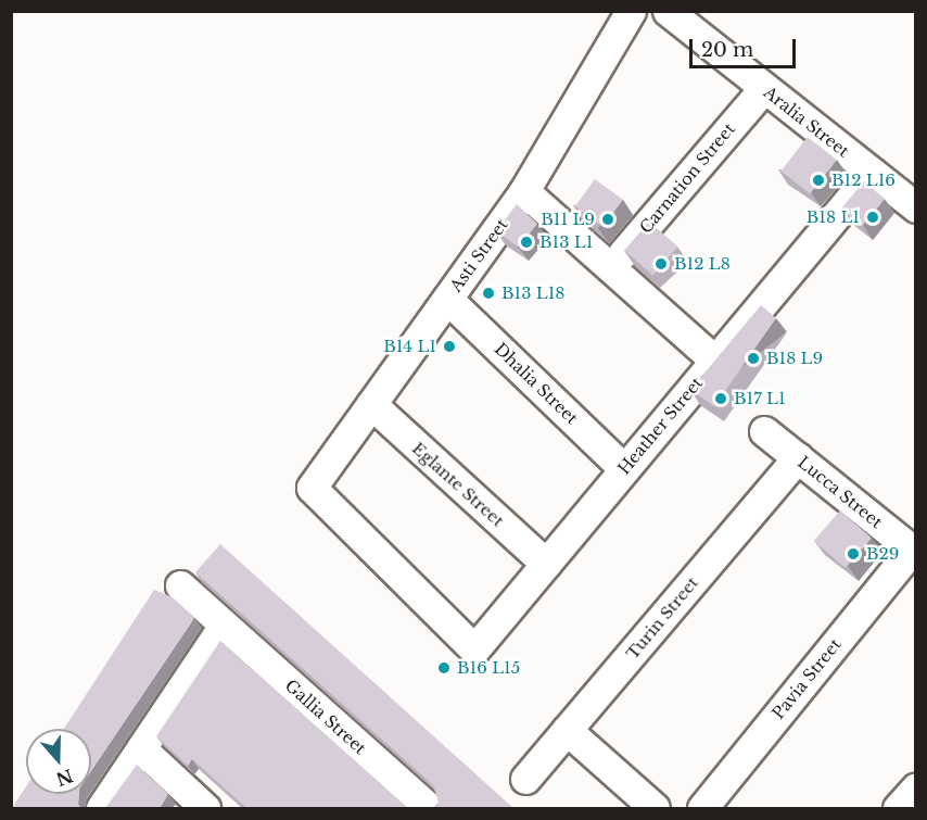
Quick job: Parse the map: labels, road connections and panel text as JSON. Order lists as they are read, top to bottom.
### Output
{
  "streets": {
    "street": [
      "Aralia Street",
      "Carnation Street",
      "Asti Street",
      "Dhalia Street",
      "Heather Street",
      "Eglante Street",
      "Lucca Street",
      "Turin Street",
      "Pavia Street",
      "Gallia Street"
    ]
  },
  "crossings": [
    ["Aralia Street", "Carnation Street"],
    ["Aralia Street", "Heather Street"],
    ["Asti Street", "Dhalia Street"],
    ["Asti Street", "Heather Street"],
    ["Asti Street", "Eglante Street"],
    ["Dhalia Street", "Heather Street"],
    ["Heather Street", "Eglante Street"],
    ["Lucca Street", "Turin Street"],
    ["Lucca Street", "Pavia Street"]
  ],
  "places": [
    "B12 L16",
    "B18 L1",
    "B11 L9",
    "B13 L1",
    "B12 L8",
    "B13 L18",
    "B14 L1",
    "B18 L9",
    "B17 L1",
    "B29",
    "B16 L15"
  ],
  "scale_bar": "20 m",
  "north": "bottom"
}
